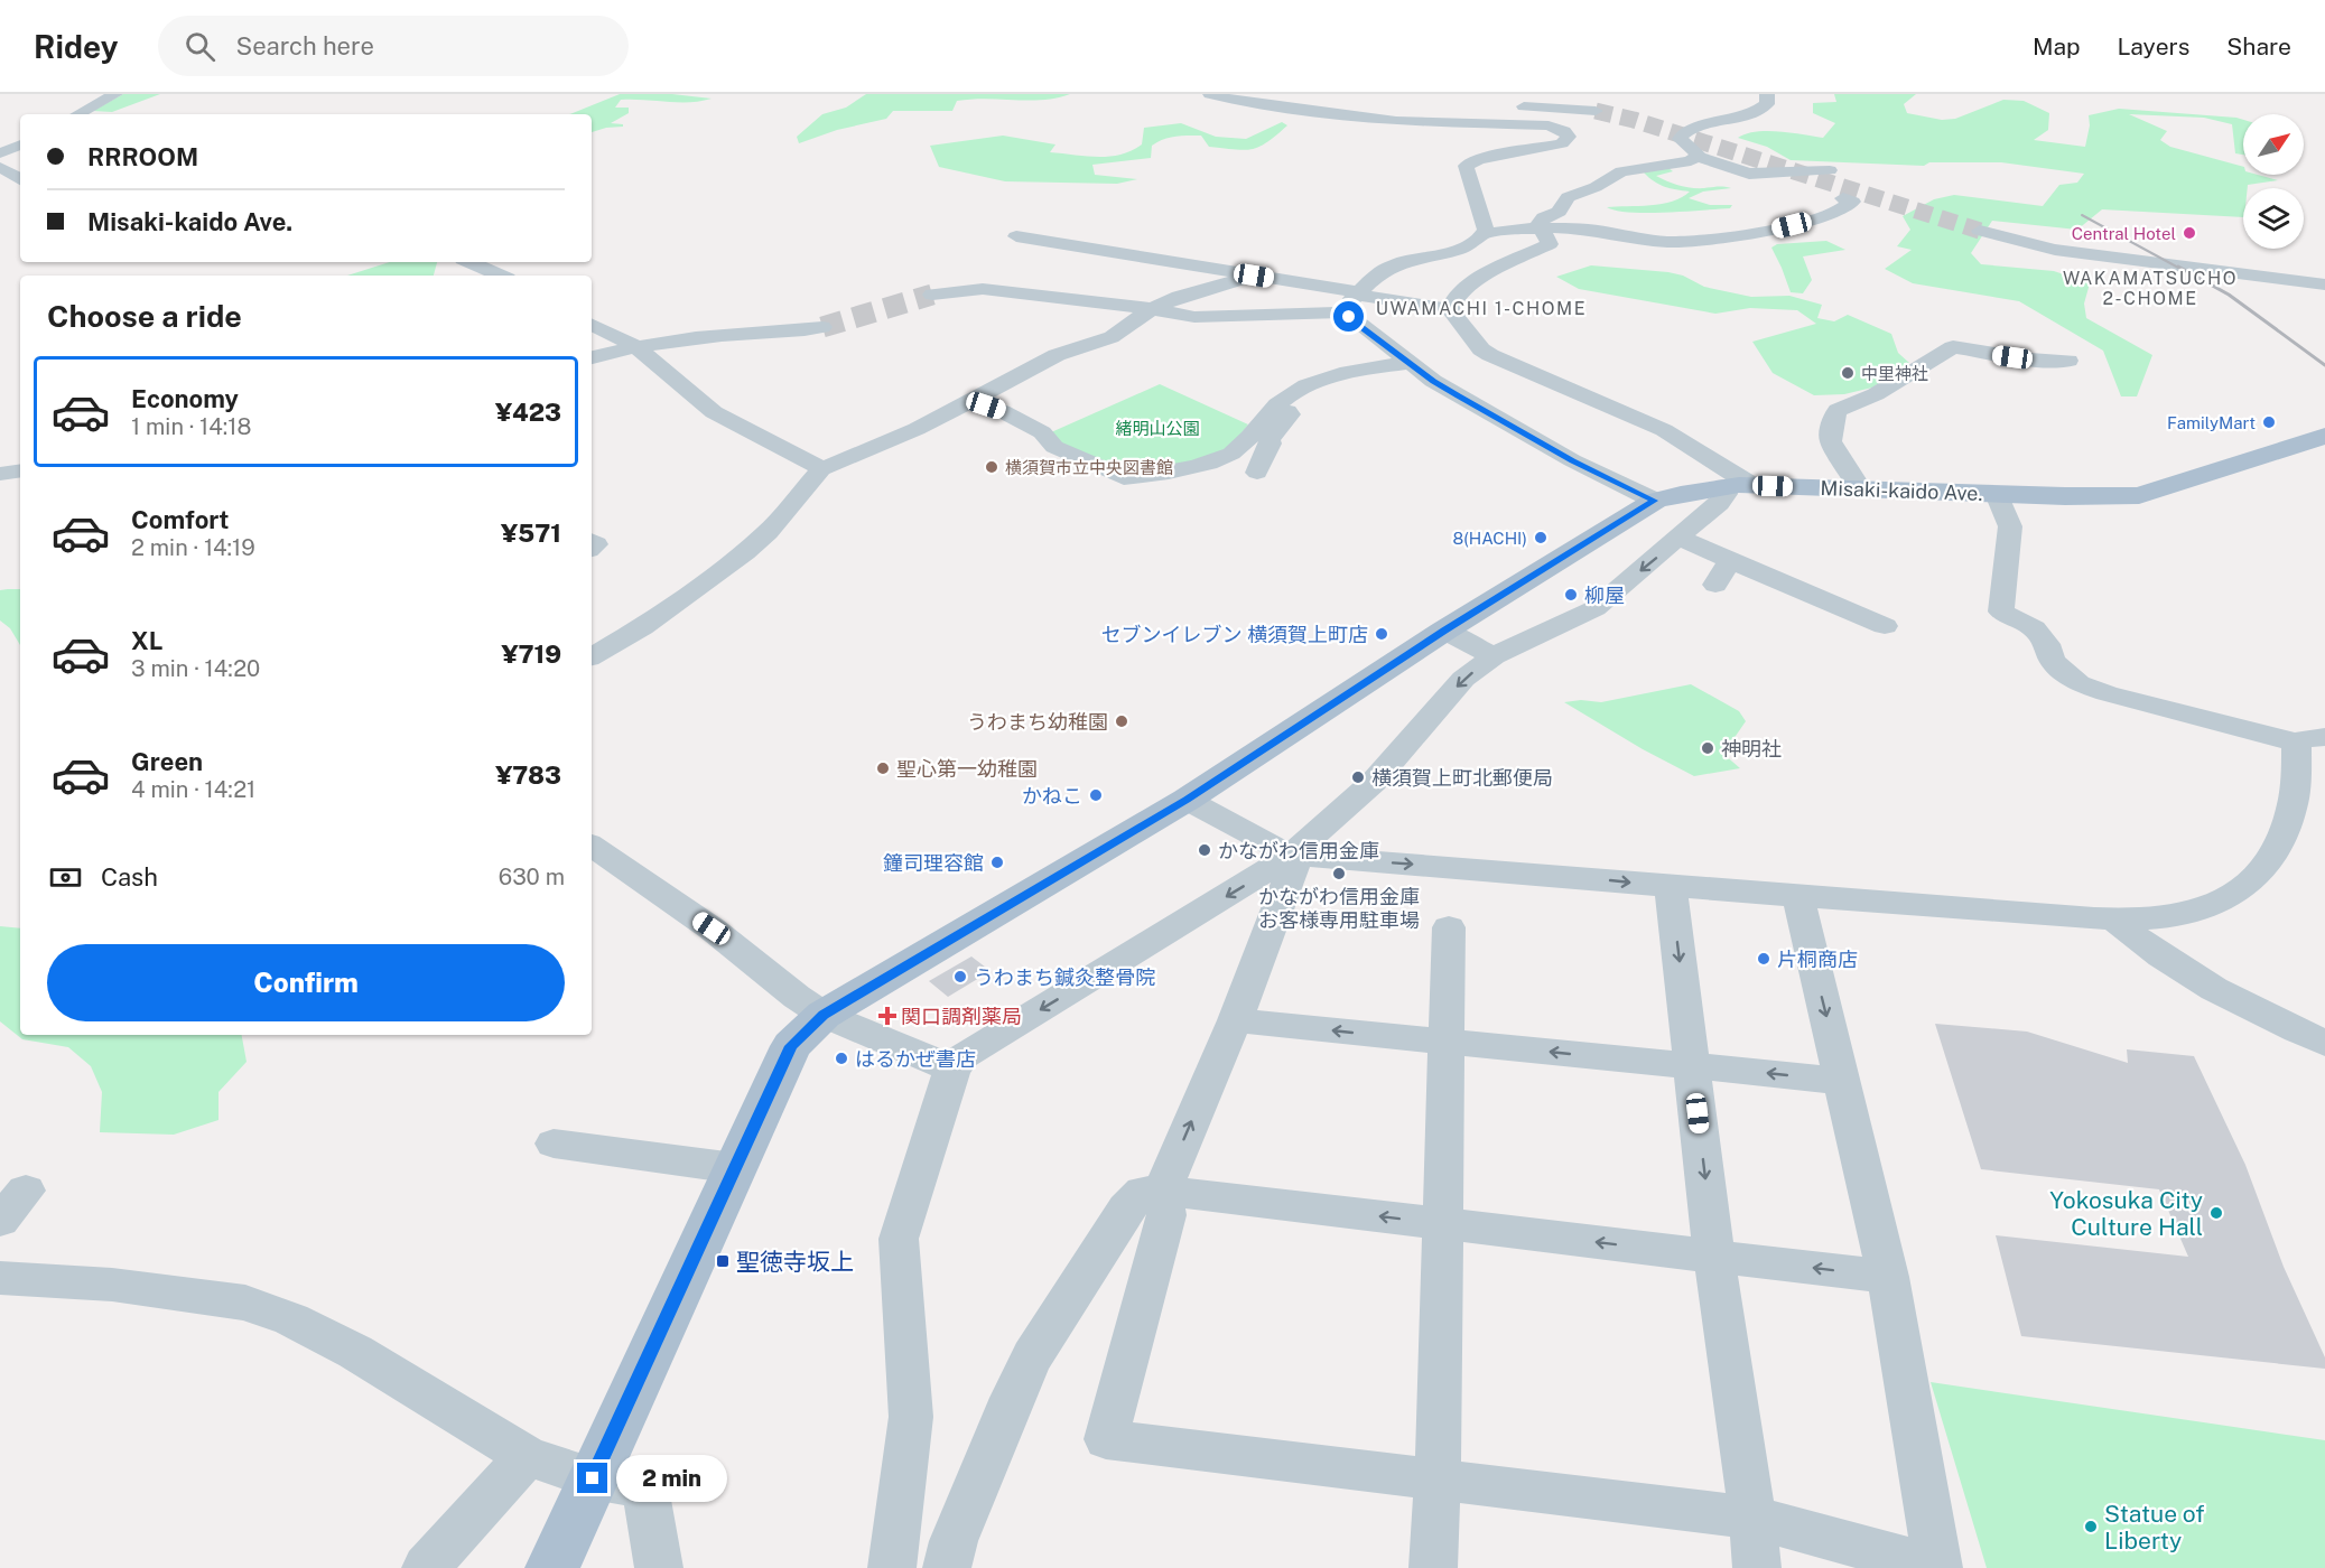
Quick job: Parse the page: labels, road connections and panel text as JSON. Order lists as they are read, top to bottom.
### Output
{
  "streets": {
    "main road": ["Misaki-kaido Ave."]
  },
  "districts": ["WAKAMATSUCHO 2-CHOME", "UWAMACHI 1-CHOME"],
  "parks": ["緒明山公園"],
  "places": {
    "other": [
      "Central Hotel",
      "中里神社",
      "FamilyMart",
      "横須賀市立中央図書館",
      "8(HACHI)",
      "柳屋",
      "セブンイレブン 横須賀上町店",
      "うわまち幼稚園",
      "神明社",
      "聖心第一幼稚園",
      "横須賀上町北郵便局",
      "かねこ",
      "かながわ信用金庫",
      "鐘司理容館",
      "かながわ信用金庫 お客様専用駐車場",
      "片桐商店",
      "うわまち鍼灸整骨院",
      "はるかぜ書店",
      "Yokosuka City Culture Hall",
      "Statue of Liberty"
    ],
    "health": ["関口調剤薬局"],
    "transit": ["聖徳寺坂上"]
  },
  "north": "top right",
  "page": {
    "header": "Ridey",
    "search": "Search here",
    "nav": ["Map", "Layers", "Share"],
    "banner": ["RRROOM", "Misaki-kaido Ave."],
    "heading": "Choose a ride",
    "list": [
      {
        "name": "Economy",
        "note": "1 min · 14:18",
        "value": "¥423"
      },
      {
        "name": "Comfort",
        "note": "2 min · 14:19",
        "value": "¥571"
      },
      {
        "name": "XL",
        "note": "3 min · 14:20",
        "value": "¥719"
      },
      {
        "name": "Green",
        "note": "4 min · 14:21",
        "value": "¥783"
      }
    ],
    "pay": ["Cash", "630 m"],
    "buttons": "Confirm",
    "bubble": "2 min"
  }
}
